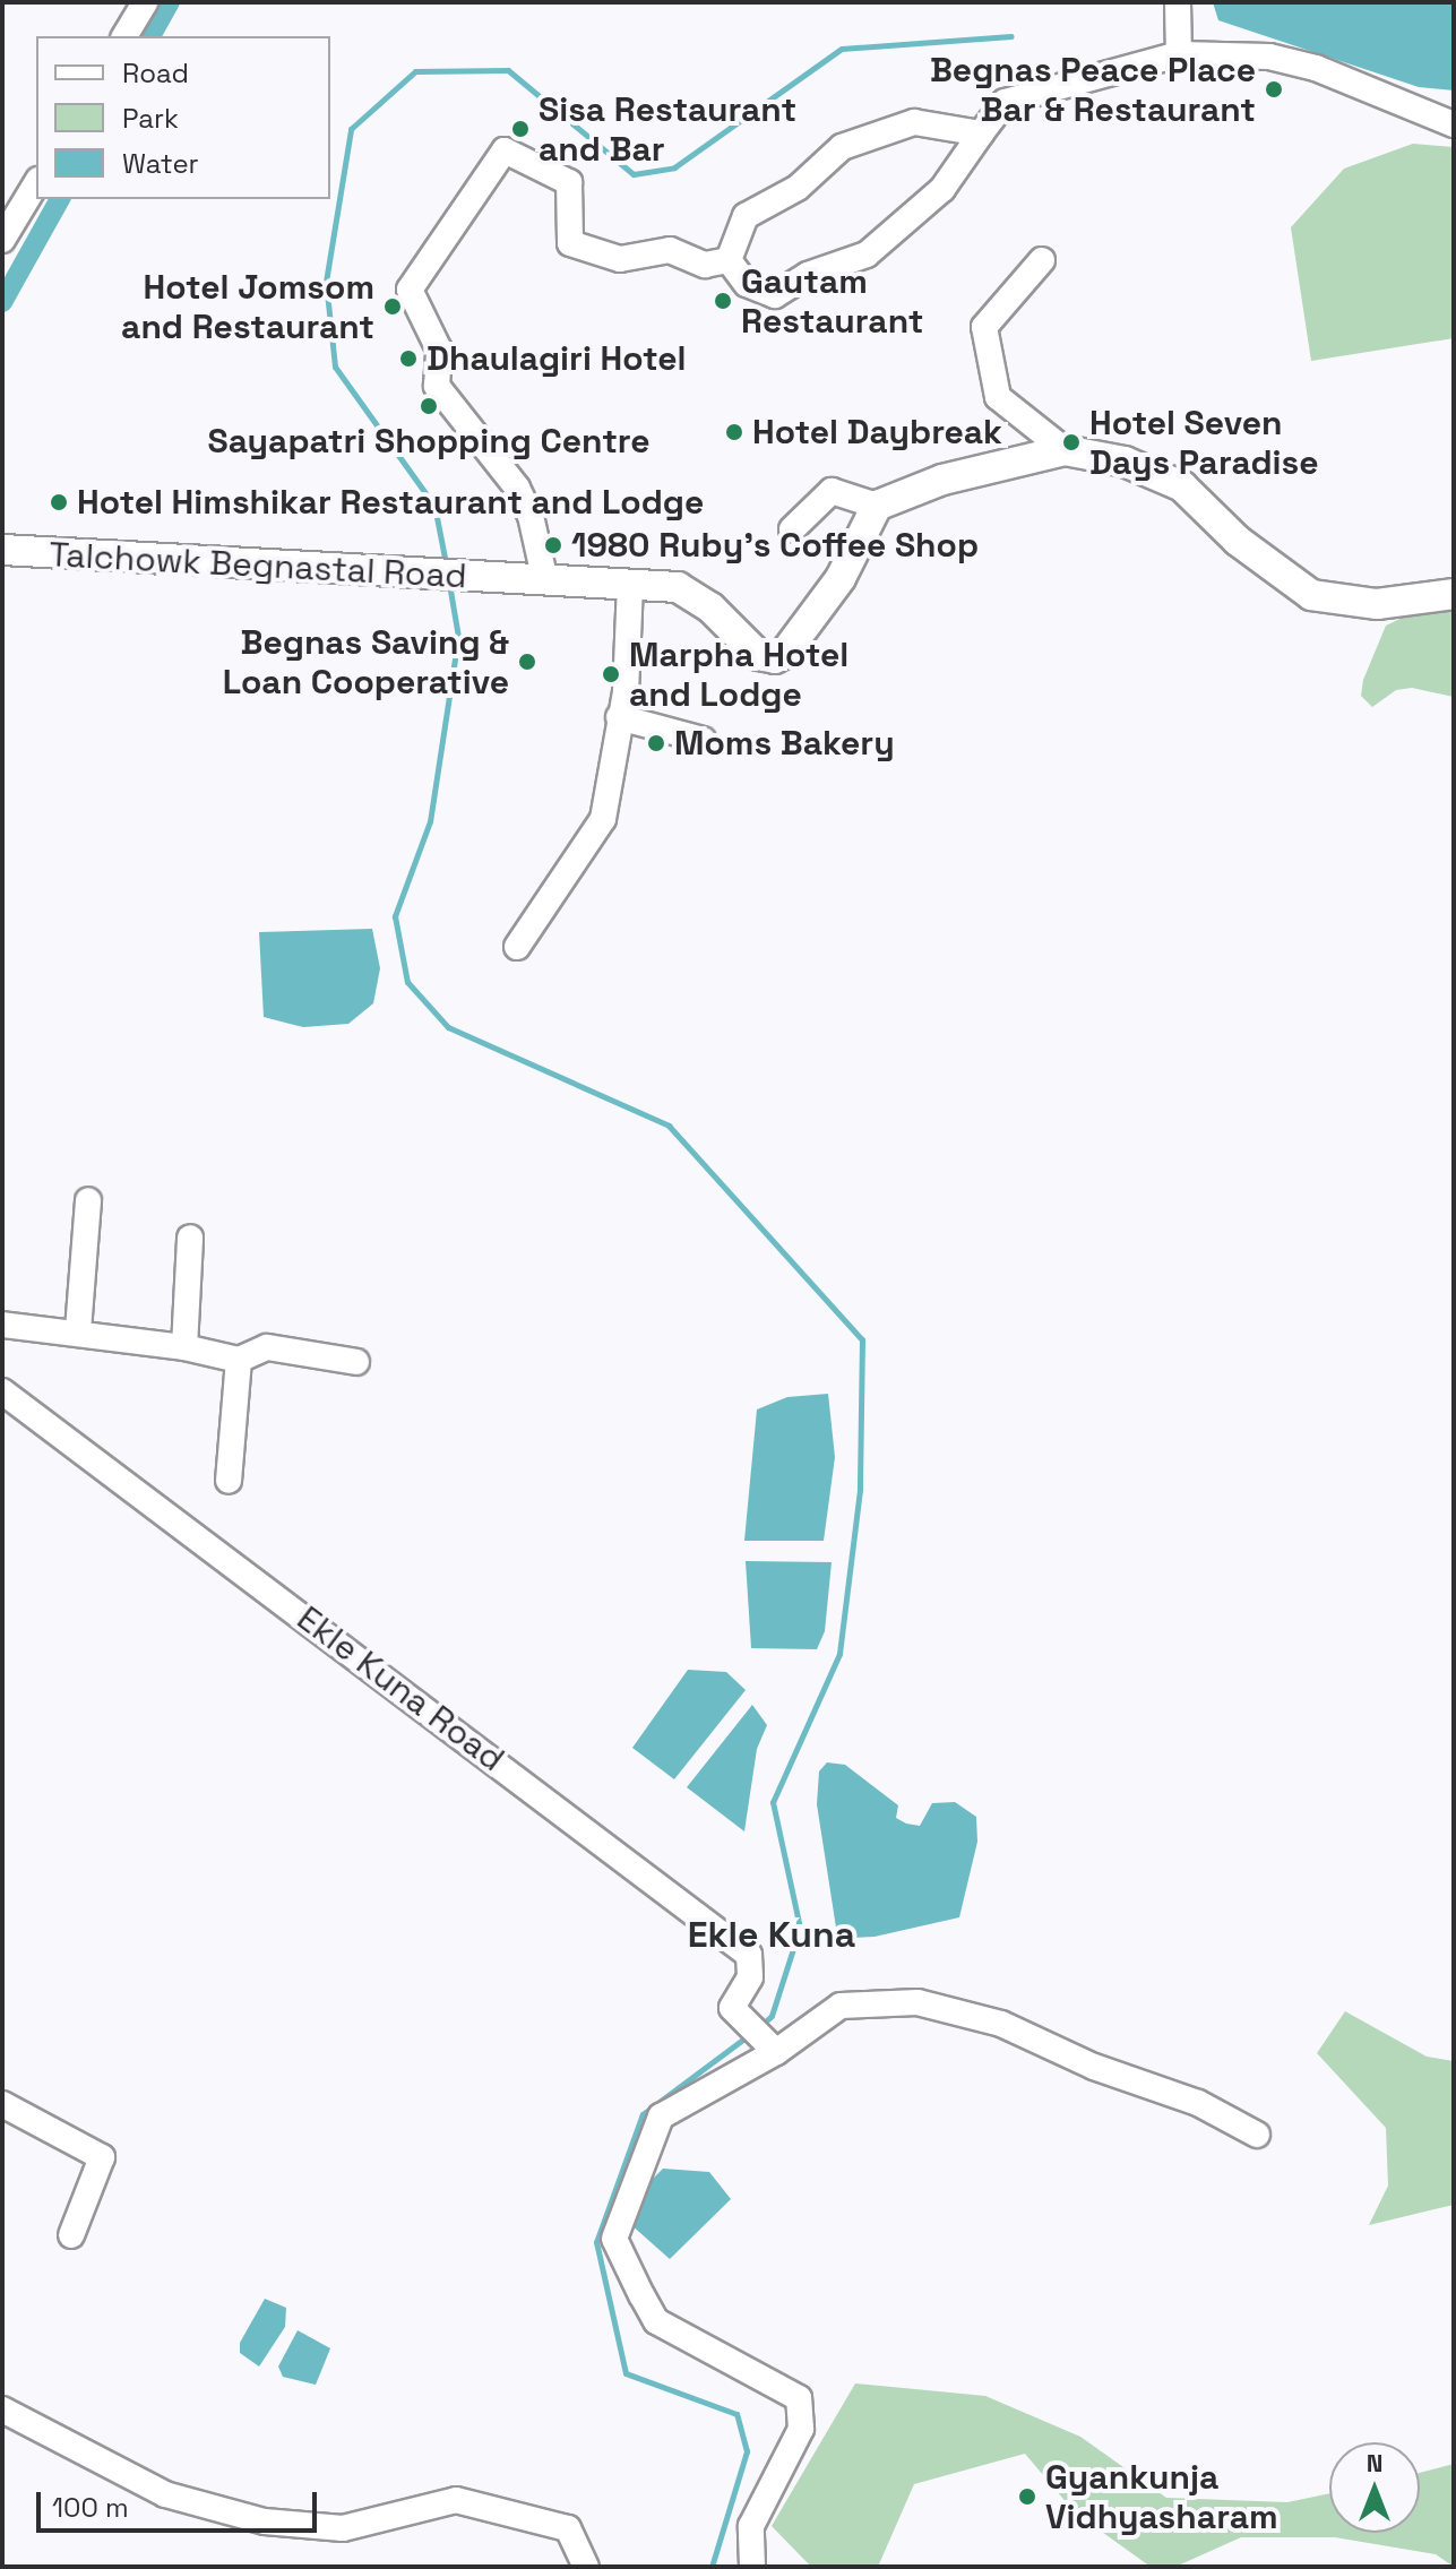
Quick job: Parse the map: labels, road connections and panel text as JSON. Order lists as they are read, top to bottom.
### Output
{
  "streets": {
    "main road": ["Talchowk Begnastal Road"],
    "street": ["Ekle Kuna Road"]
  },
  "districts": ["Ekle Kuna"],
  "places": [
    "Begnas Peace Place Bar & Restaurant",
    "Sisa Restaurant and Bar",
    "Gautam Restaurant",
    "Hotel Jomsom and Restaurant",
    "Dhaulagiri Hotel",
    "Sayapatri Shopping Centre",
    "Hotel Daybreak",
    "Hotel Seven Days Paradise",
    "Hotel Himshikar Restaurant and Lodge",
    "1980 Ruby's Coffee Shop",
    "Begnas Saving & Loan Cooperative",
    "Marpha Hotel and Lodge",
    "Moms Bakery",
    "Gyankunja Vidhyasharam"
  ],
  "legend": ["Road", "Park", "Water"],
  "scale_bar": "100 m",
  "north": "top"
}
